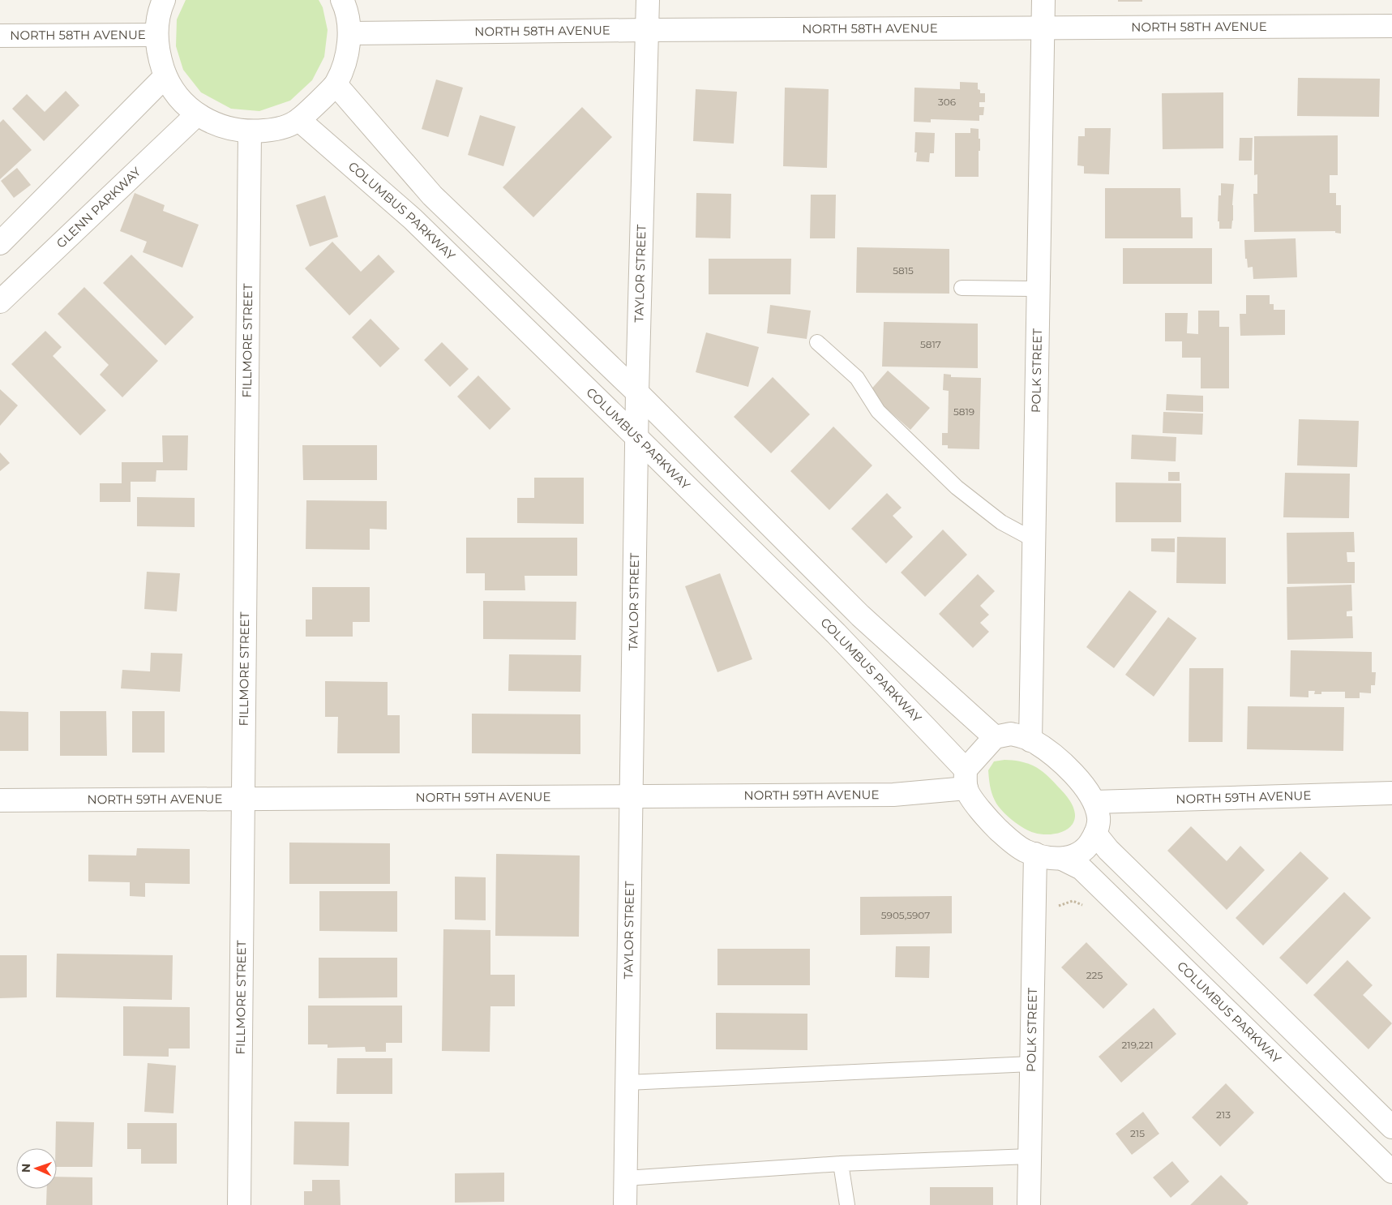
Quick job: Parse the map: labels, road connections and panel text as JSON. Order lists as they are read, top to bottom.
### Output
{
  "streets": {
    "street": [
      "NORTH 58TH AVENUE",
      "GLENN PARKWAY",
      "COLUMBUS PARKWAY",
      "TAYLOR STREET",
      "FILLMORE STREET",
      "POLK STREET",
      "NORTH 59TH AVENUE"
    ]
  },
  "crossings": [
    ["NORTH 58TH AVENUE", "TAYLOR STREET"],
    ["NORTH 58TH AVENUE", "POLK STREET"],
    ["COLUMBUS PARKWAY", "TAYLOR STREET"],
    ["COLUMBUS PARKWAY", "POLK STREET"],
    ["COLUMBUS PARKWAY", "NORTH 59TH AVENUE"],
    ["TAYLOR STREET", "NORTH 59TH AVENUE"],
    ["FILLMORE STREET", "NORTH 59TH AVENUE"],
    ["POLK STREET", "NORTH 59TH AVENUE"]
  ],
  "house_numbers": [
    "306",
    "5815",
    "5817",
    "5819",
    "5905,5907",
    "225",
    "219,221",
    "213",
    "215"
  ],
  "north": "left"
}
